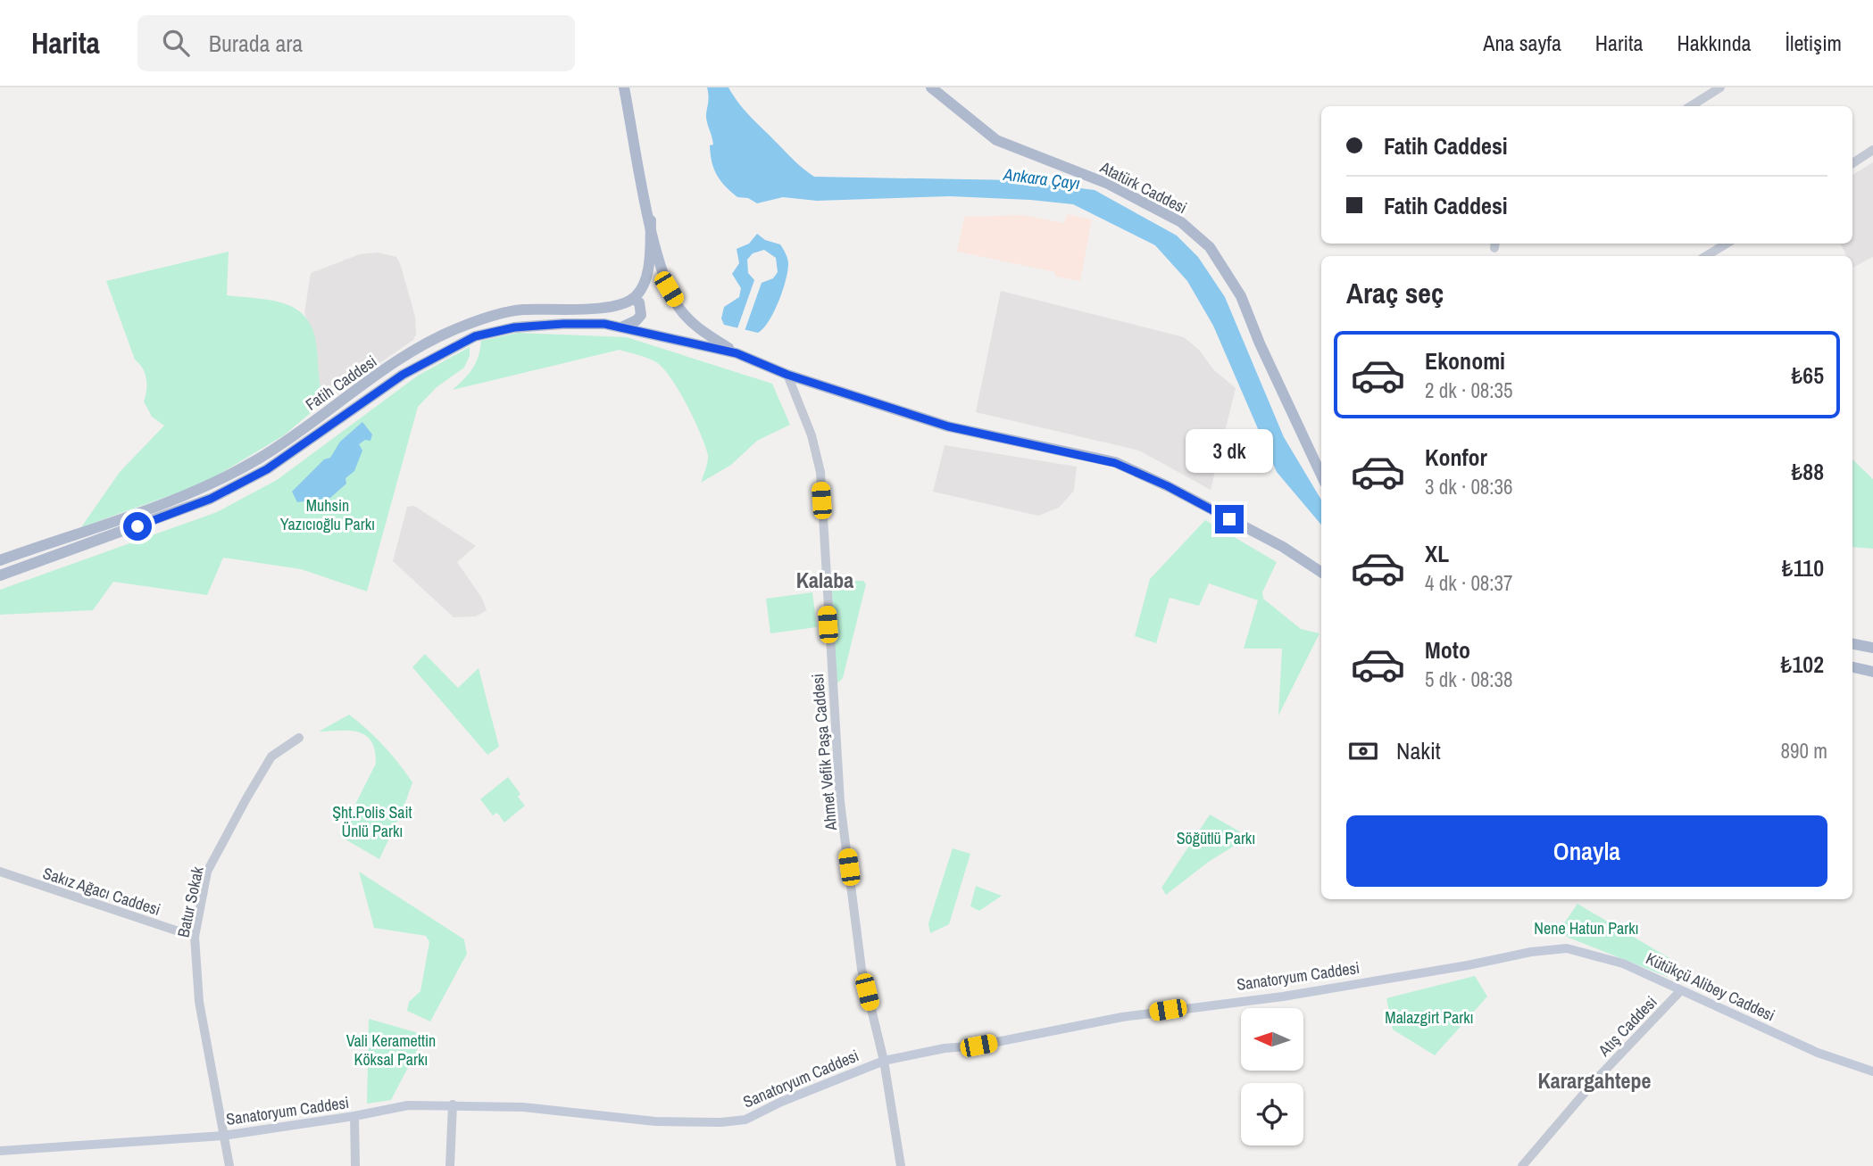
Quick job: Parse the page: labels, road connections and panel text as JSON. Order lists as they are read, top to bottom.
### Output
{
  "streets": {
    "main road": [
      "Atatürk Caddesi",
      "Fatih Caddesi",
      "Sanatoryum Caddesi",
      "Kütükçü Alibey Caddesi"
    ],
    "street": [
      "Ahmet Vefik Paşa Caddesi",
      "Sakız Ağacı Caddesi",
      "Batur Sokak",
      "Atış Caddesi"
    ]
  },
  "crossings": [
    ["Fatih Caddesi", "Ahmet Vefik Paşa Caddesi"],
    ["Ahmet Vefik Paşa Caddesi", "Sanatoryum Caddesi"],
    ["Sakız Ağacı Caddesi", "Batur Sokak"],
    ["Batur Sokak", "Sanatoryum Caddesi"],
    ["Sanatoryum Caddesi", "Kütükçü Alibey Caddesi"],
    ["Kütükçü Alibey Caddesi", "Atış Caddesi"]
  ],
  "districts": ["Kalaba", "Karargahtepe"],
  "water": ["Ankara Çayı"],
  "parks": [
    "Muhsin Yazıcıoğlu Parkı",
    "Şht.Polis Sait Ünlü Parkı",
    "Söğütlü Parkı",
    "Nene Hatun Parkı",
    "Malazgirt Parkı",
    "Vali Keramettin Köksal Parkı"
  ],
  "north": "left",
  "page": {
    "header": "Harita",
    "search": "Burada ara",
    "nav": [
      "Ana sayfa",
      "Harita",
      "Hakkında",
      "İletişim"
    ],
    "banner": ["Fatih Caddesi", "Fatih Caddesi"],
    "heading": "Araç seç",
    "list": [
      {
        "name": "Ekonomi",
        "note": "2 dk · 08:35",
        "value": "₺65"
      },
      {
        "name": "Konfor",
        "note": "3 dk · 08:36",
        "value": "₺88"
      },
      {
        "name": "XL",
        "note": "4 dk · 08:37",
        "value": "₺110"
      },
      {
        "name": "Moto",
        "note": "5 dk · 08:38",
        "value": "₺102"
      }
    ],
    "bubble": "3 dk",
    "pay": ["Nakit", "890 m"],
    "buttons": "Onayla"
  }
}
